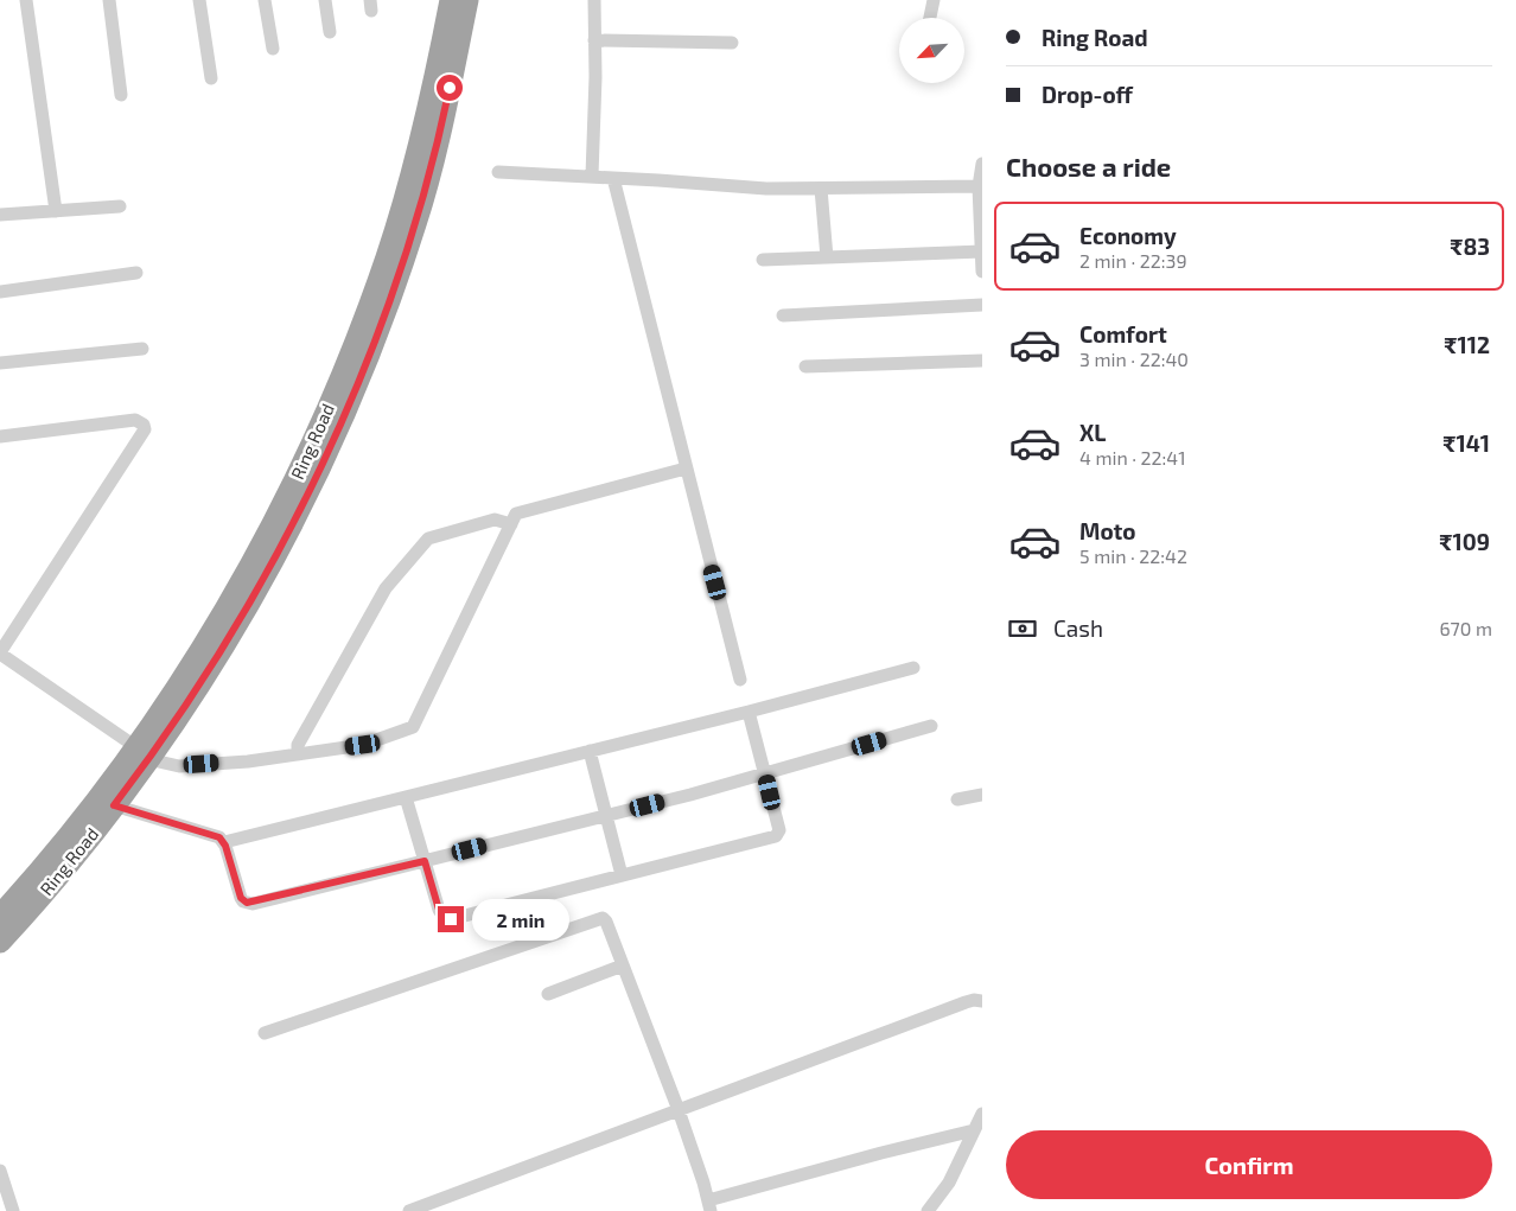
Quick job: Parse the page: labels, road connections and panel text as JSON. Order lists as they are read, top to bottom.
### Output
{
  "streets": {
    "highway": ["Ring Road"]
  },
  "north": "bottom left",
  "page": {
    "banner": ["Ring Road", "Drop-off"],
    "heading": "Choose a ride",
    "list": [
      {
        "name": "Economy",
        "note": "2 min · 22:39",
        "value": "₹83"
      },
      {
        "name": "Comfort",
        "note": "3 min · 22:40",
        "value": "₹112"
      },
      {
        "name": "XL",
        "note": "4 min · 22:41",
        "value": "₹141"
      },
      {
        "name": "Moto",
        "note": "5 min · 22:42",
        "value": "₹109"
      }
    ],
    "pay": ["Cash", "670 m"],
    "bubble": "2 min",
    "buttons": "Confirm"
  }
}
